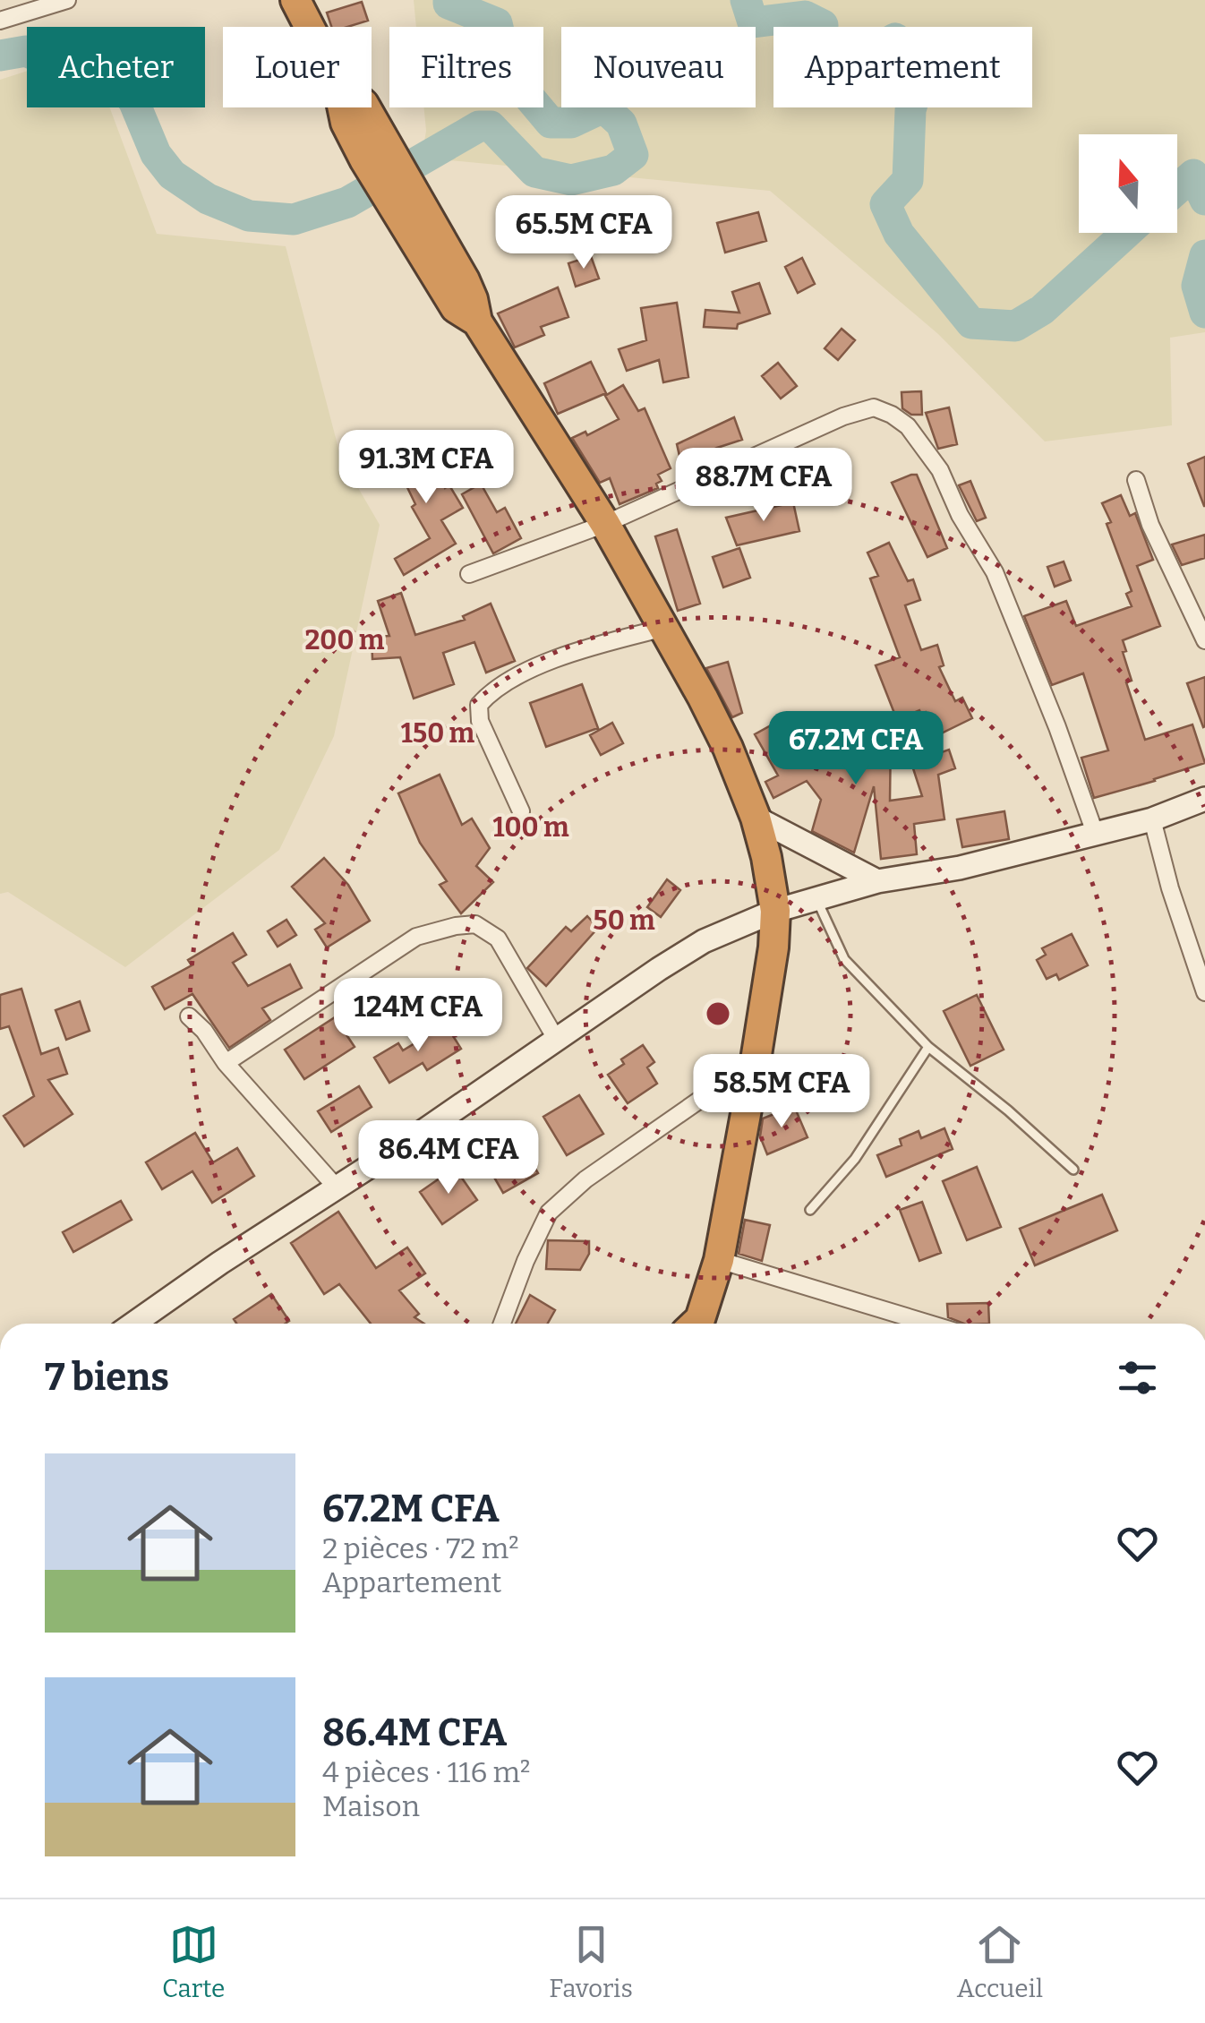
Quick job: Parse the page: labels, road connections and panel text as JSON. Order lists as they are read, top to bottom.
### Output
{
  "north": "top",
  "page": {
    "chip": [
      "Acheter",
      "Louer",
      "Filtres",
      "Nouveau",
      "Appartement"
    ],
    "price": [
      "65.5M CFA",
      "91.3M CFA",
      "88.7M CFA",
      "67.2M CFA",
      "124M CFA",
      "58.5M CFA",
      "86.4M CFA"
    ],
    "heading": "7 biens",
    "list": [
      {
        "name": "67.2M CFA",
        "note": "2 pièces · 72 m² · Appartement"
      },
      {
        "name": "86.4M CFA",
        "note": "4 pièces · 116 m² · Maison"
      }
    ],
    "tabs": ["Carte", "Favoris", "Accueil"]
  },
  "rings": [
    "200 m",
    "150 m",
    "100 m",
    "50 m"
  ]
}
